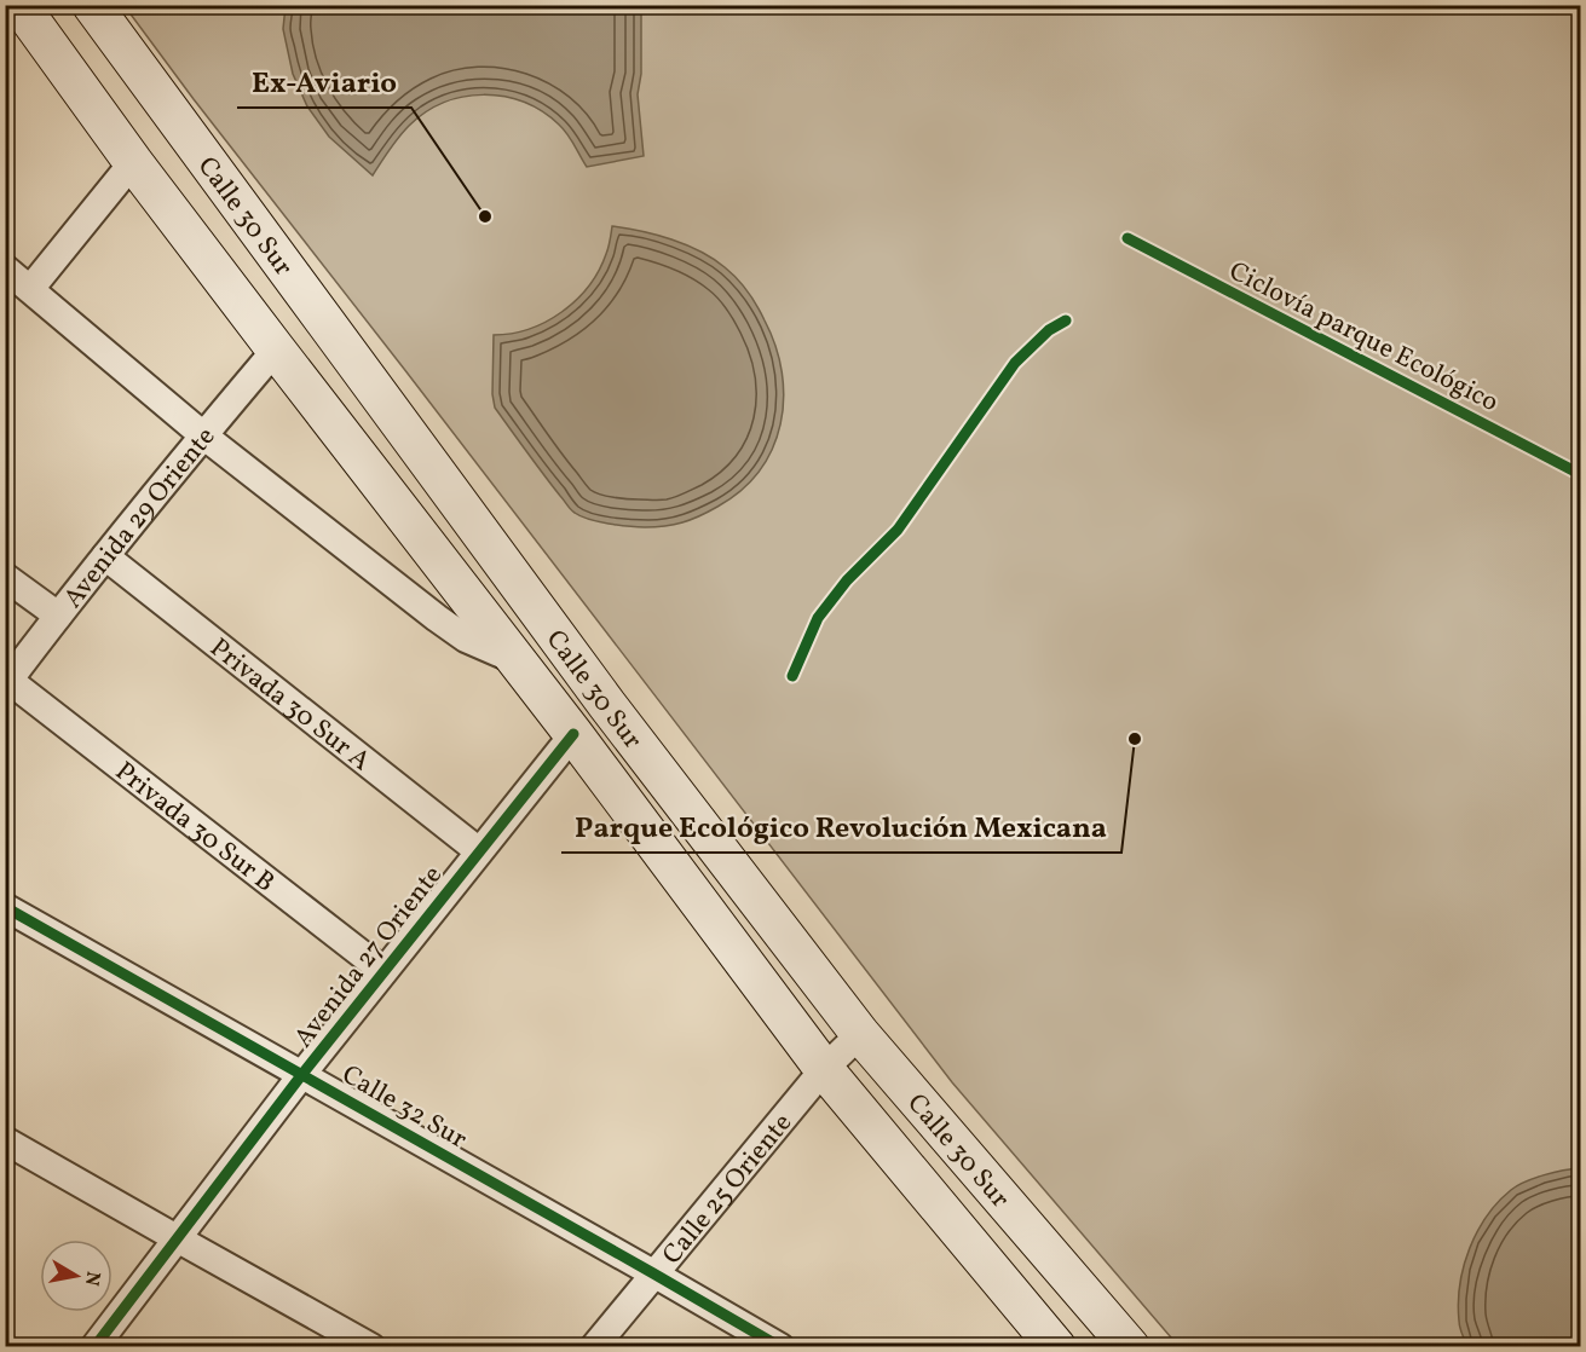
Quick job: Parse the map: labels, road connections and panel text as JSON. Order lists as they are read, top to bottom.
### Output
{
  "streets": {
    "main road": ["Calle 30 Sur"],
    "street": [
      "Avenida 29 Oriente",
      "Privada 30 Sur A",
      "Privada 30 Sur B",
      "Avenida 27 Oriente",
      "Calle 32 Sur",
      "Calle 25 Oriente"
    ],
    "cycle path": ["Ciclovía parque Ecológico"]
  },
  "crossings": [
    ["Calle 30 Sur", "Avenida 29 Oriente"],
    ["Calle 30 Sur", "Avenida 27 Oriente"],
    ["Calle 30 Sur", "Calle 25 Oriente"],
    ["Avenida 29 Oriente", "Privada 30 Sur A"],
    ["Avenida 29 Oriente", "Privada 30 Sur B"],
    ["Privada 30 Sur A", "Avenida 27 Oriente"],
    ["Privada 30 Sur B", "Avenida 27 Oriente"],
    ["Avenida 27 Oriente", "Calle 32 Sur"],
    ["Calle 32 Sur", "Calle 25 Oriente"]
  ],
  "places": ["Ex-Aviario", "Parque Ecológico Revolución Mexicana"],
  "north": "right"
}
